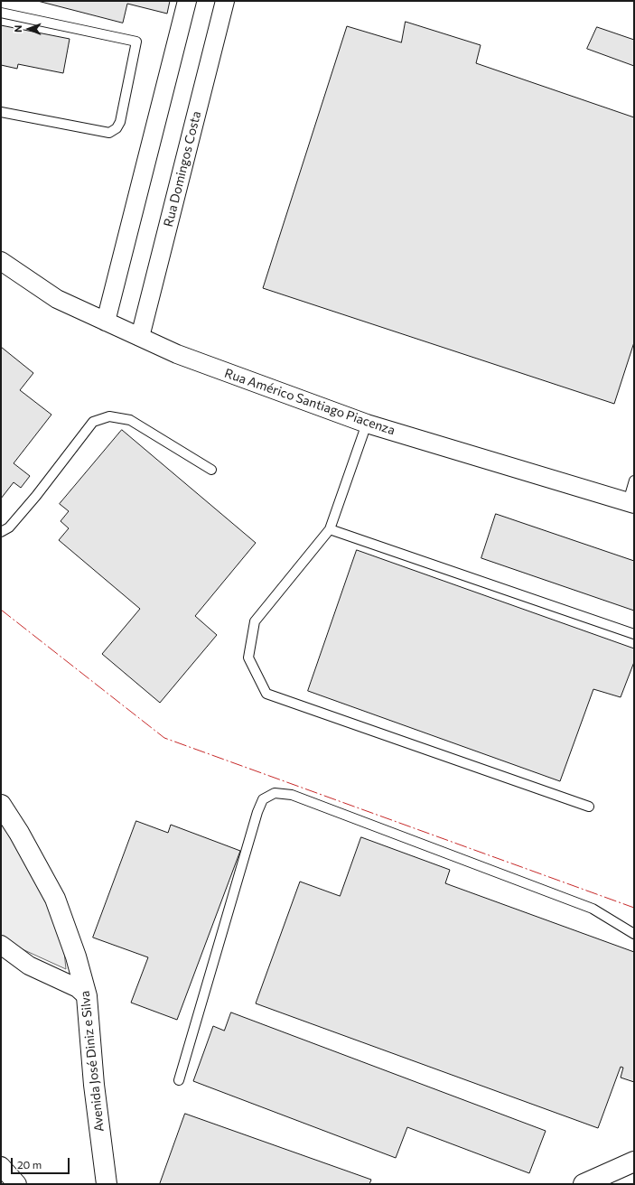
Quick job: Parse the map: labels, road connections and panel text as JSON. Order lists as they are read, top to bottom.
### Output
{
  "streets": {
    "street": ["Rua Domingos Costa", "Rua Américo Santiago Piacenza", "Avenida José Diniz e Silva"]
  },
  "crossings": [
    ["Rua Domingos Costa", "Rua Américo Santiago Piacenza"]
  ],
  "scale_bar": "20 m",
  "north": "left"
}
